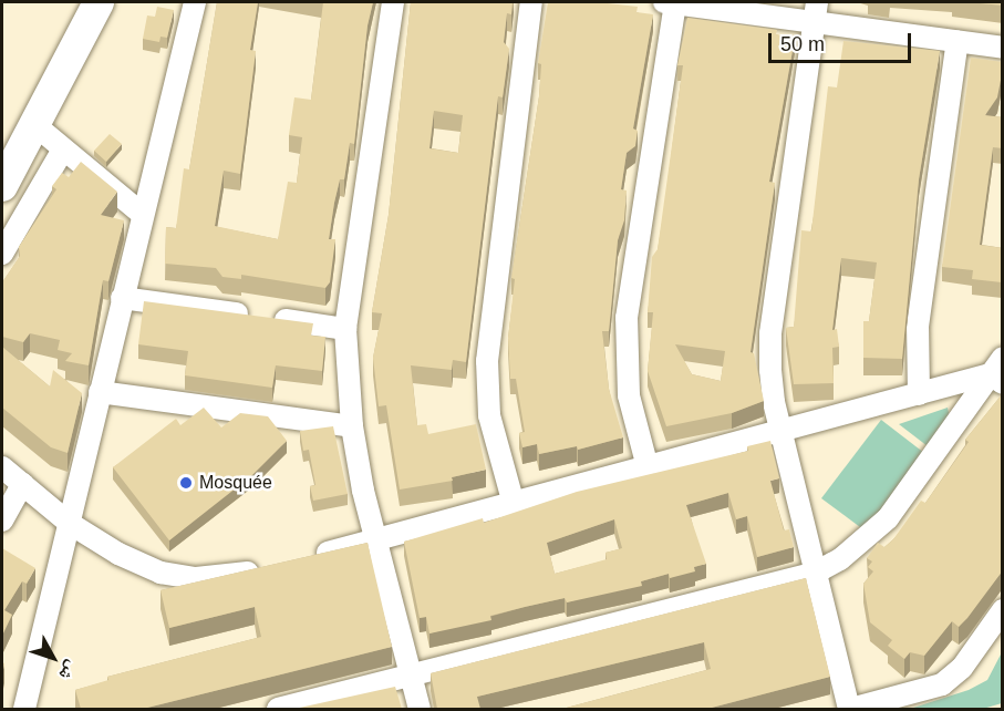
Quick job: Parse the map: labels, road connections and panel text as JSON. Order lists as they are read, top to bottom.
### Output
{
  "places": ["Mosquée"],
  "scale_bar": "50 m",
  "north": "bottom right"
}
